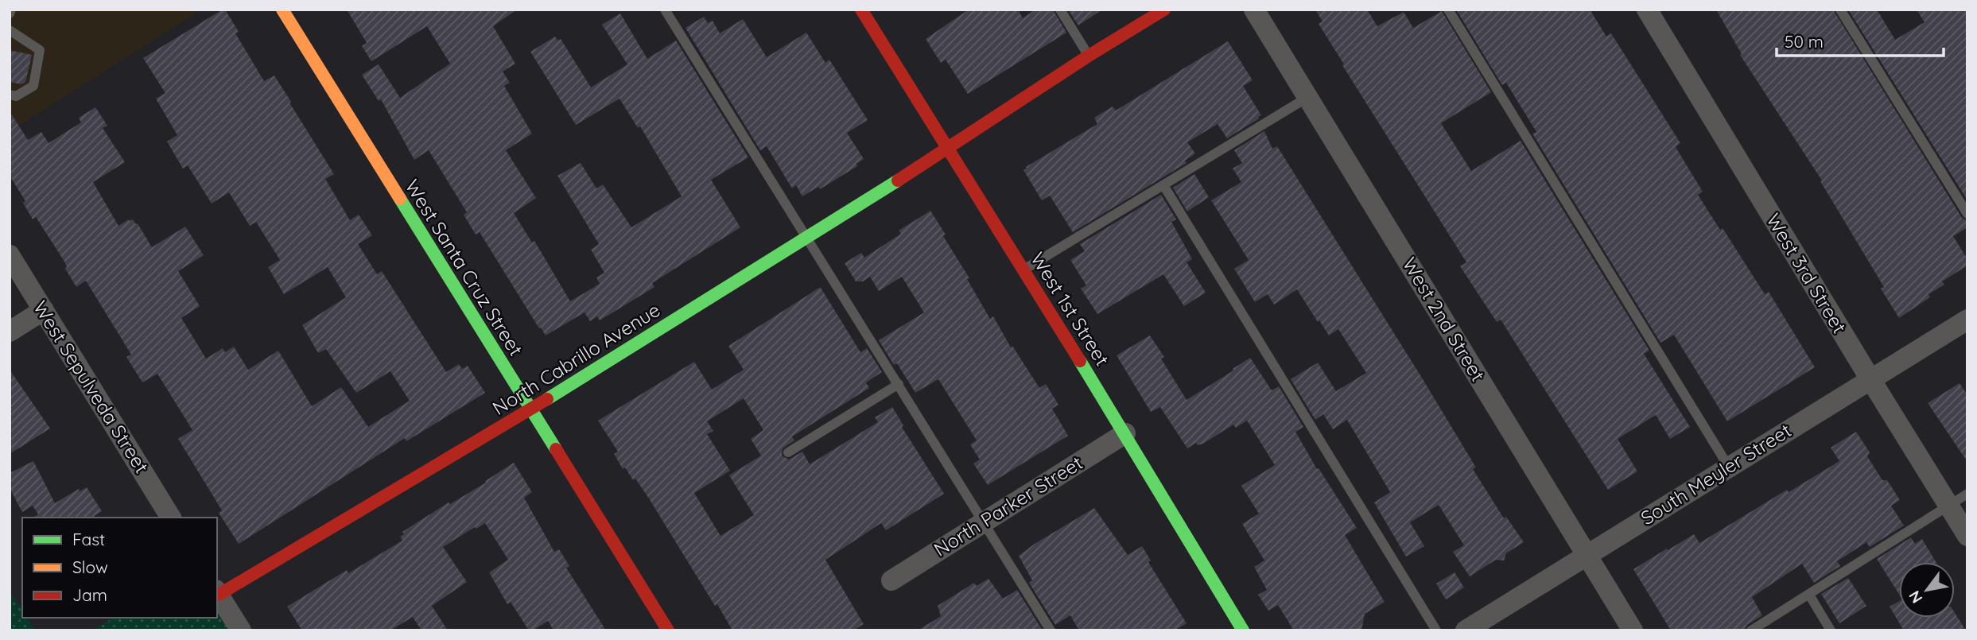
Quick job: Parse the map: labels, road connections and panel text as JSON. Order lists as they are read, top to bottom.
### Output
{
  "streets": {
    "street": [
      "West Santa Cruz Street",
      "West 3rd Street",
      "West 1st Street",
      "West 2nd Street",
      "North Cabrillo Avenue",
      "West Sepulveda Street",
      "South Meyler Street",
      "North Parker Street"
    ]
  },
  "crossings": [
    ["West Santa Cruz Street", "North Cabrillo Avenue"],
    ["West 3rd Street", "South Meyler Street"],
    ["West 1st Street", "North Cabrillo Avenue"],
    ["West 1st Street", "North Parker Street"],
    ["West 2nd Street", "South Meyler Street"]
  ],
  "legend": ["Fast", "Slow", "Jam"],
  "scale_bar": "50 m",
  "north": "bottom left"
}
